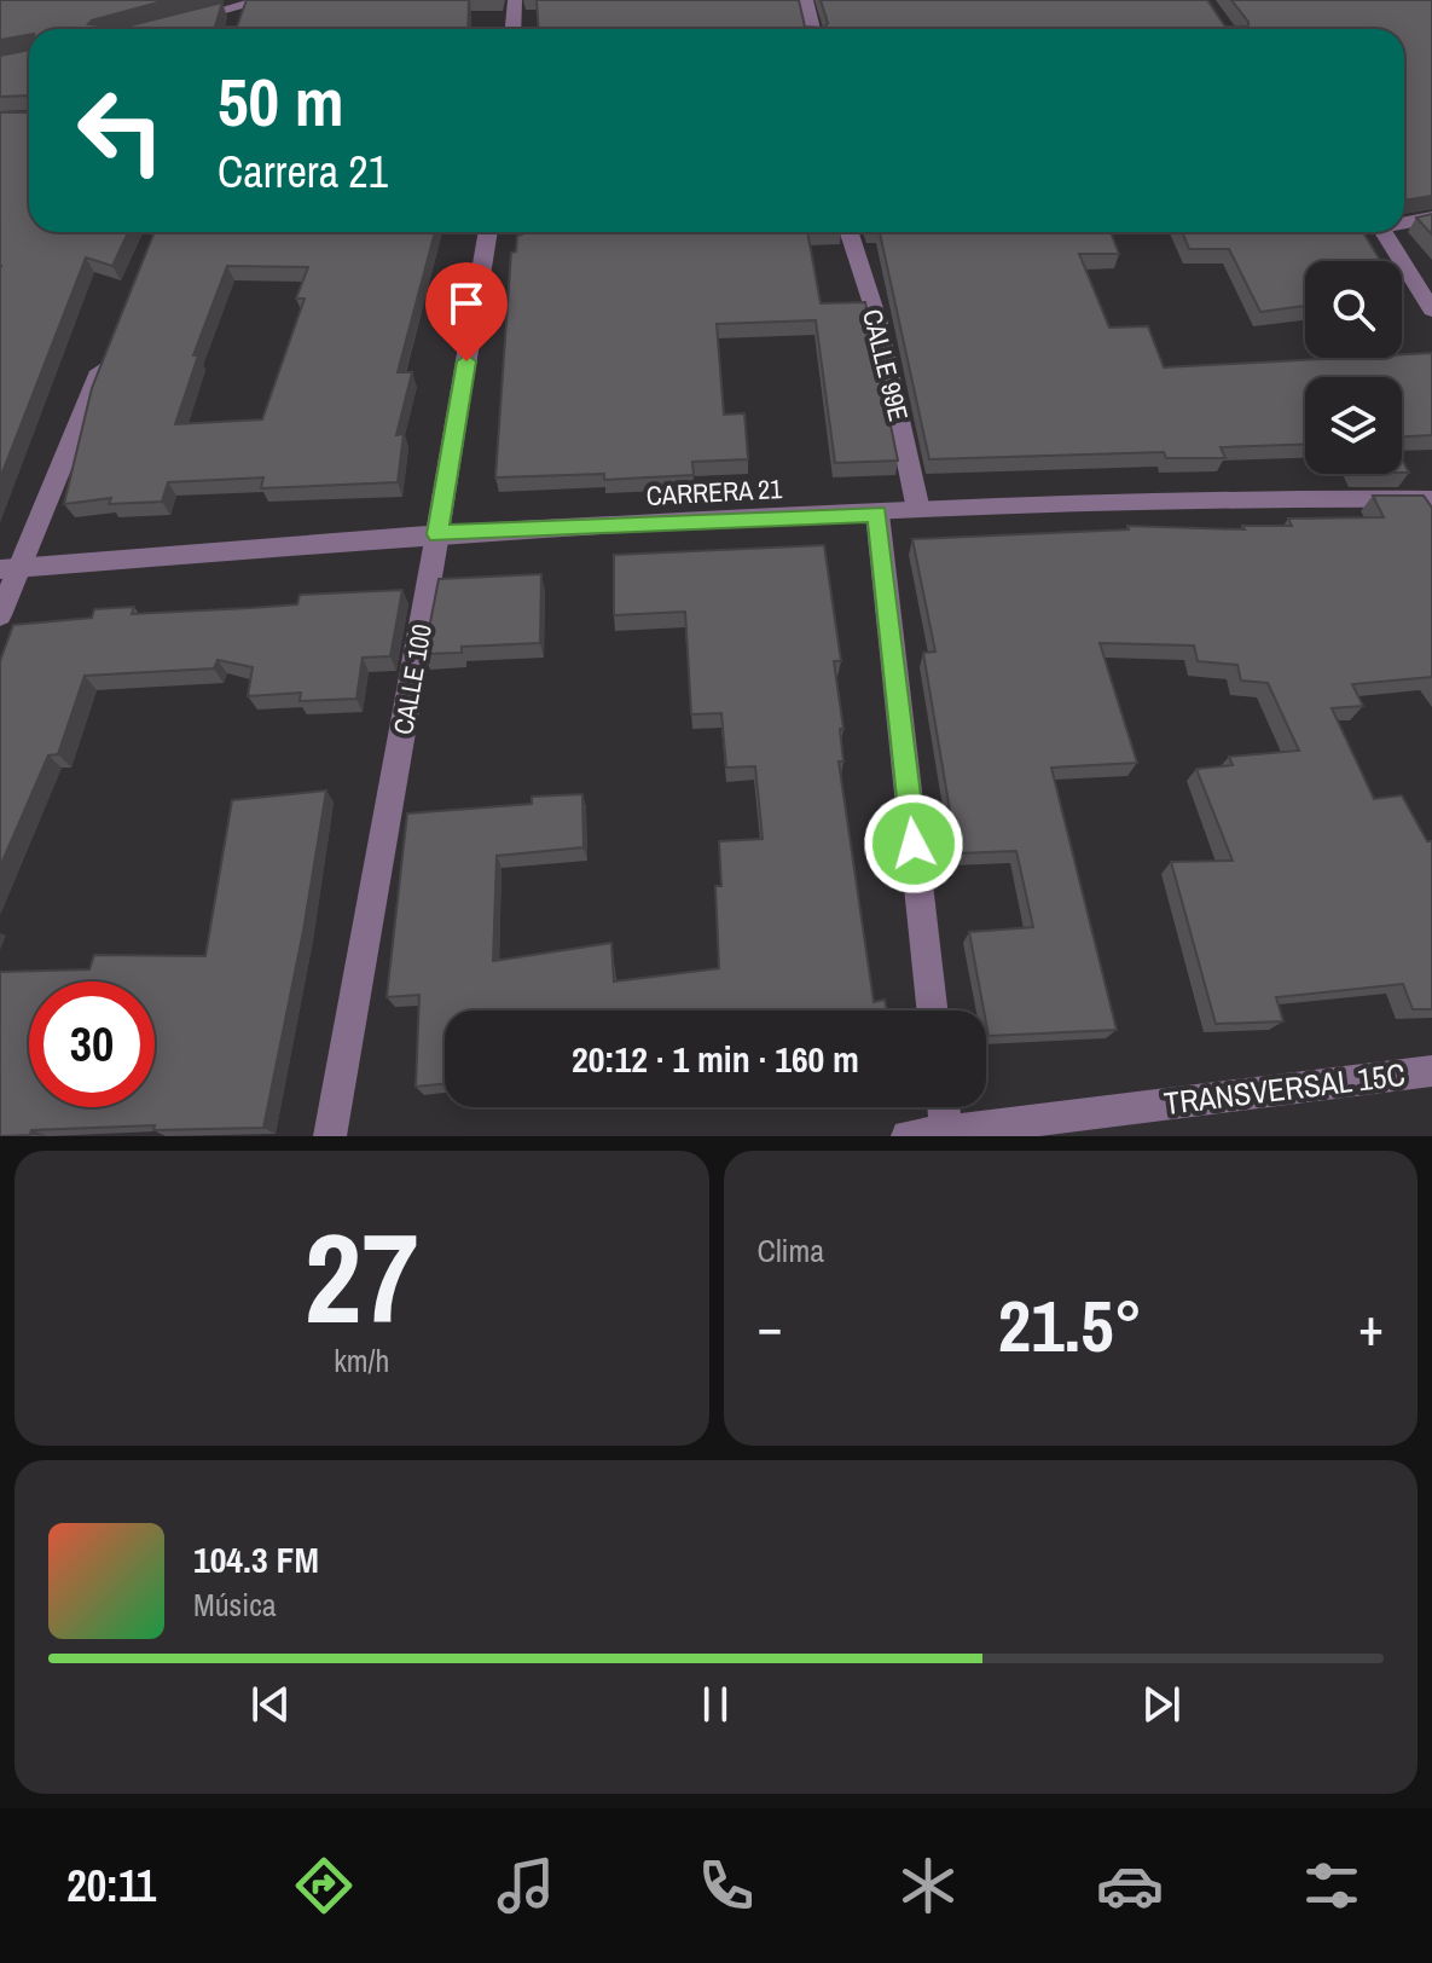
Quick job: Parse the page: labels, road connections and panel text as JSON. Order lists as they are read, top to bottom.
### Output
{
  "streets": {
    "street": [
      "CALLE 99E",
      "CARRERA 21",
      "CALLE 100",
      "TRANSVERSAL 15C"
    ]
  },
  "crossings": [
    ["CALLE 99E", "CARRERA 21"],
    ["CARRERA 21", "CALLE 100"]
  ],
  "page": {
    "turn": ["50 m", "Carrera 21"],
    "limit": "30",
    "trip": "20:12 · 1 min · 160 m",
    "tile": [
      ["27", "km/h"],
      "Clima"
    ],
    "heat": ["−", "21.5°", "+"],
    "song": ["104.3 FM", "Música"],
    "tabs": "20:11"
  }
}
